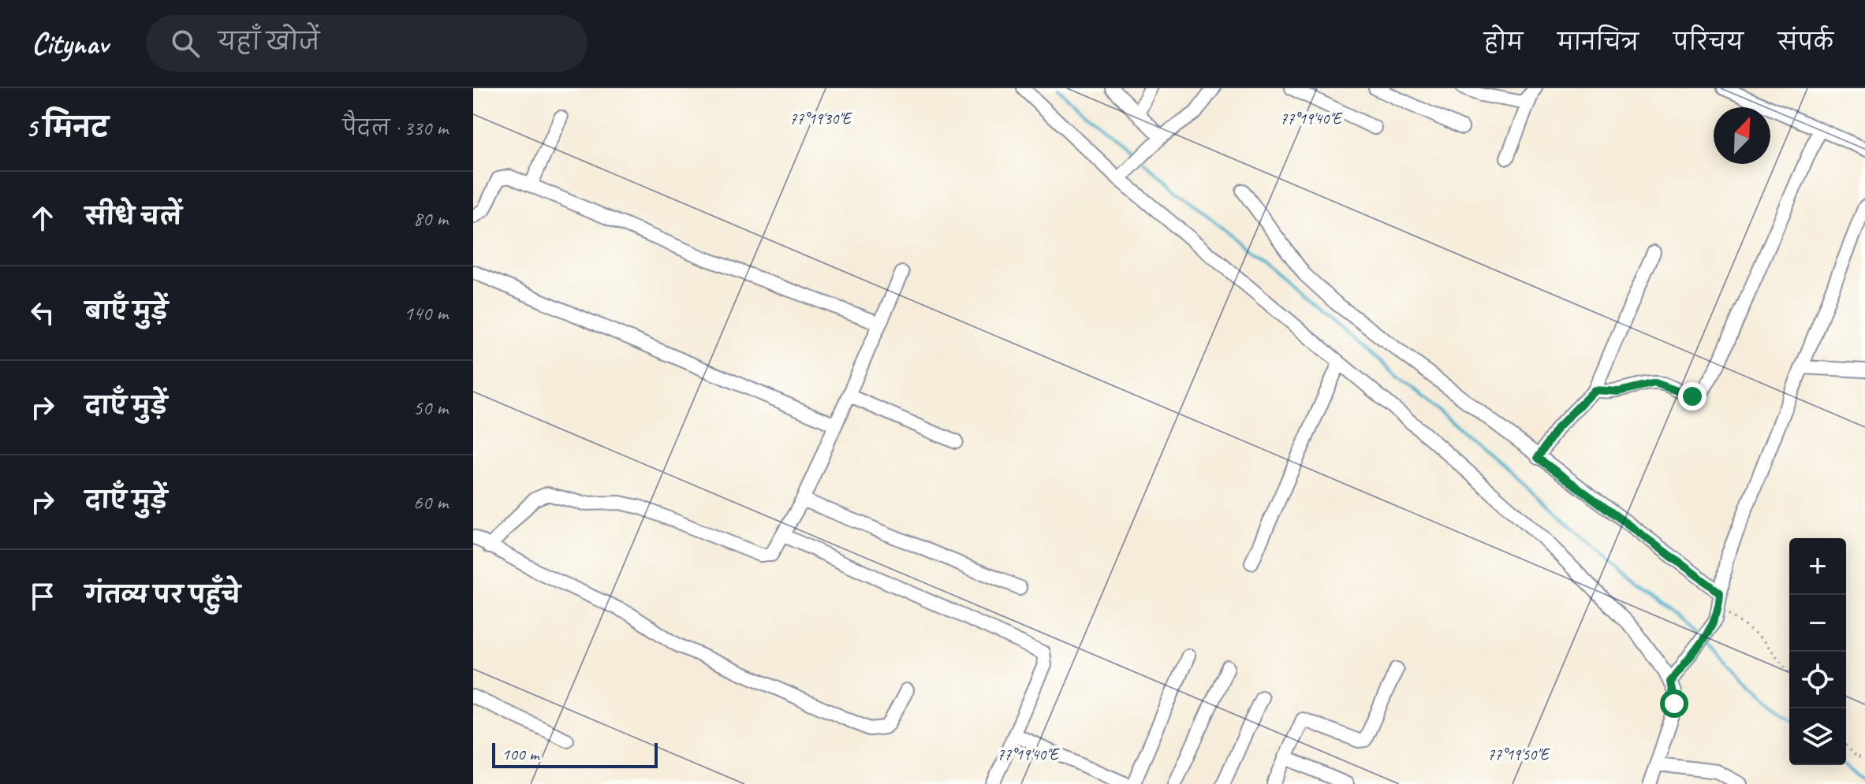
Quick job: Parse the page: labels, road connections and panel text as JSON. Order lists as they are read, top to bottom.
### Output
{
  "scale_bar": "100 m",
  "north": "top right",
  "page": {
    "header": "Citynav",
    "search": "यहाँ खोजें",
    "nav": [
      "होम",
      "मानचित्र",
      "परिचय",
      "संपर्क"
    ],
    "heading": ["5 मिनट", "पैदल · 330 m"],
    "list": [
      ["सीधे चलें", "80 m"],
      ["बाएँ मुड़ें", "140 m"],
      ["दाएँ मुड़ें", "50 m"],
      ["दाएँ मुड़ें", "60 m"],
      "गंतव्य पर पहुँचे"
    ],
    "map_buttons": ["+", "−"],
    "scale": "100 m"
  },
  "coordinates": ["77°19'30\"E", "77°19'40\"E", "77°19'50\"E"]
}
